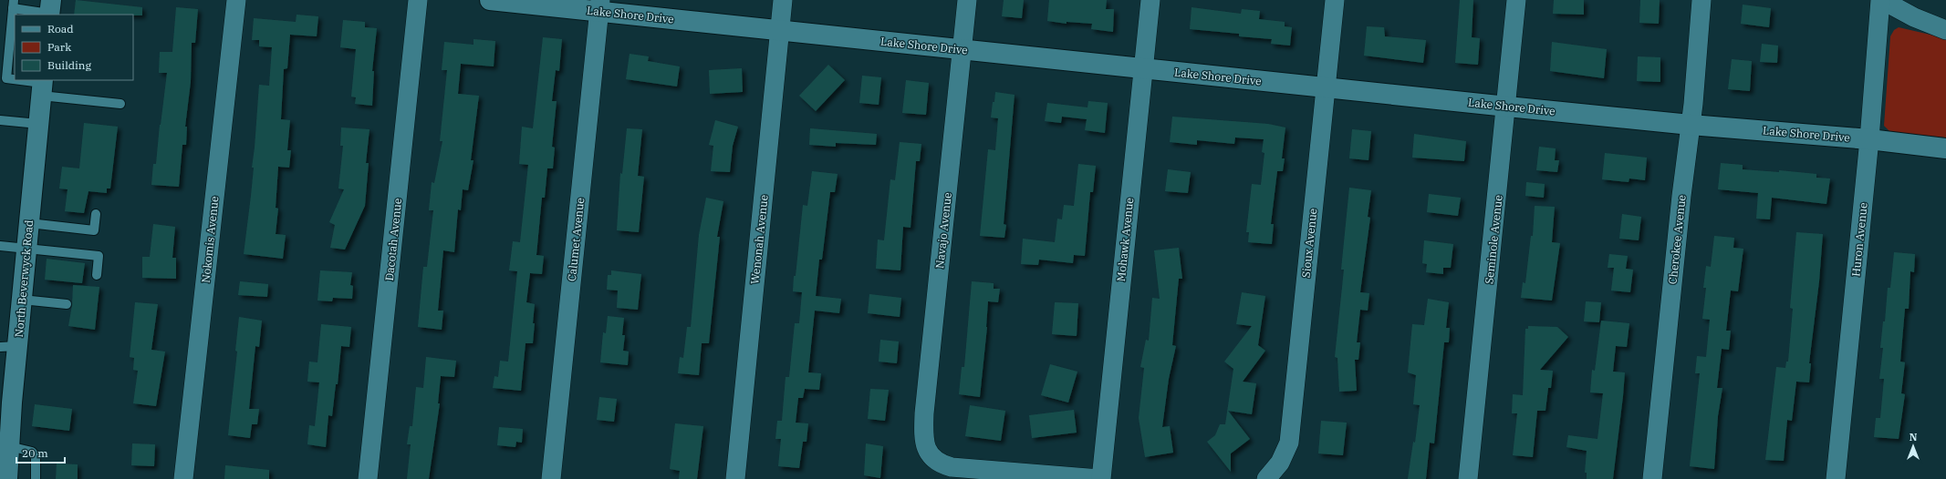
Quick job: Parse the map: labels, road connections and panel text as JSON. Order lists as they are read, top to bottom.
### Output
{
  "streets": {
    "street": [
      "Lake Shore Drive",
      "Navajo Avenue",
      "Nokomis Avenue",
      "Dacotah Avenue",
      "Calumet Avenue",
      "Wenonah Avenue",
      "Mohawk Avenue",
      "Seminole Avenue",
      "Cherokee Avenue",
      "Huron Avenue",
      "Sioux Avenue",
      "North Beverwyck Road"
    ]
  },
  "crossings": [
    ["Lake Shore Drive", "Navajo Avenue"],
    ["Lake Shore Drive", "Calumet Avenue"],
    ["Lake Shore Drive", "Wenonah Avenue"],
    ["Lake Shore Drive", "Mohawk Avenue"],
    ["Lake Shore Drive", "Seminole Avenue"],
    ["Lake Shore Drive", "Cherokee Avenue"],
    ["Lake Shore Drive", "Huron Avenue"],
    ["Lake Shore Drive", "Sioux Avenue"],
    ["Navajo Avenue", "Mohawk Avenue"]
  ],
  "legend": ["Road", "Park", "Building"],
  "scale_bar": "20 m",
  "north": "top"
}
